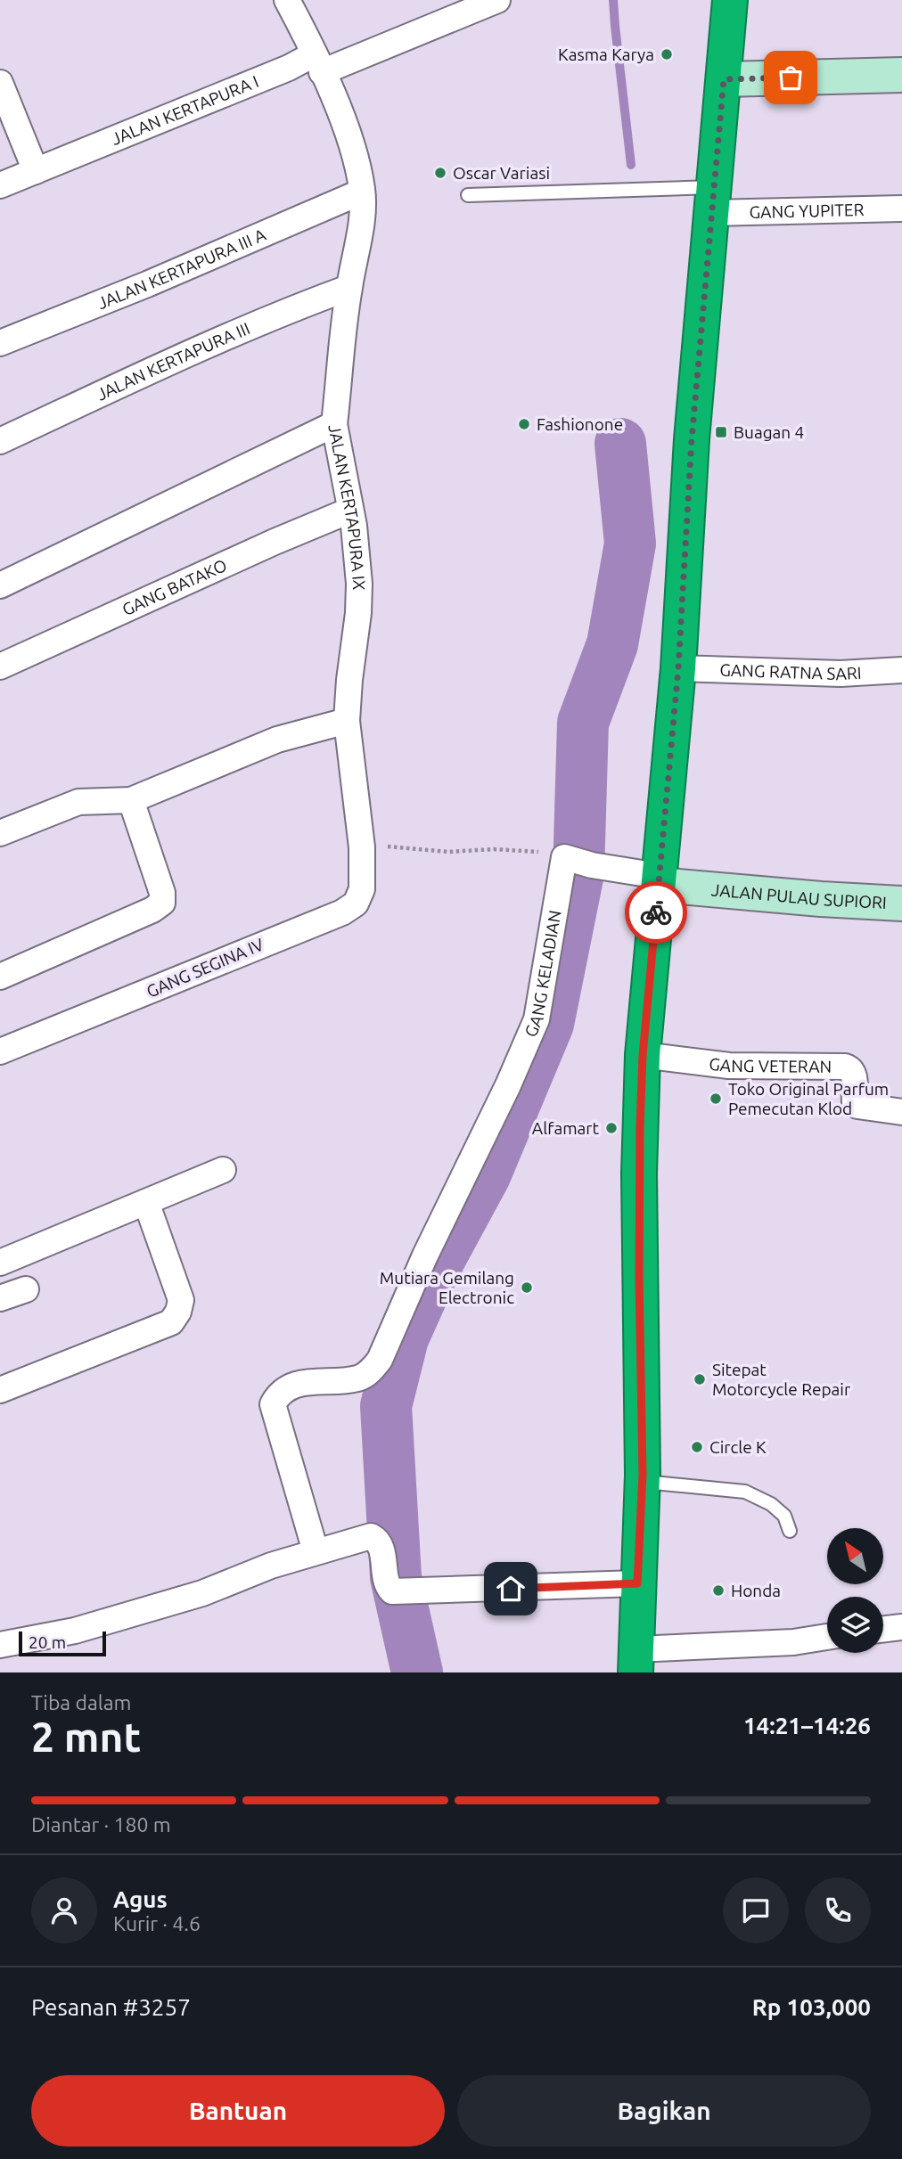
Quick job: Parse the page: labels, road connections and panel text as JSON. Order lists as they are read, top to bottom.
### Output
{
  "streets": {
    "street": [
      "JALAN KERTAPURA I",
      "GANG YUPITER",
      "JALAN KERTAPURA III A",
      "JALAN KERTAPURA III",
      "JALAN KERTAPURA IX",
      "GANG BATAKO",
      "GANG RATNA SARI",
      "JALAN PULAU SUPIORI",
      "GANG SEGINA IV",
      "GANG KELADIAN",
      "GANG VETERAN"
    ]
  },
  "crossings": [
    ["JALAN KERTAPURA IX", "GANG BATAKO"],
    ["JALAN KERTAPURA IX", "GANG SEGINA IV"]
  ],
  "places": {
    "other": [
      "Kasma Karya",
      "Oscar Variasi",
      "Fashionone",
      "Toko Original Parfum Pemecutan Klod",
      "Alfamart",
      "Mutiara Gemilang Electronic",
      "Sitepat Motorcycle Repair",
      "Circle K",
      "Honda"
    ],
    "transit": ["Buagan 4"]
  },
  "scale_bar": "20 m",
  "north": "top left",
  "page": {
    "scale": "20 m",
    "heading": ["2 mnt", "Tiba dalam", "14:21–14:26"],
    "panel": [
      "Agus",
      "Kurir · 4.6",
      "Pesanan #3257",
      "Rp 103,000"
    ],
    "bar": "Diantar · 180 m",
    "buttons": ["Bantuan", "Bagikan"]
  }
}
